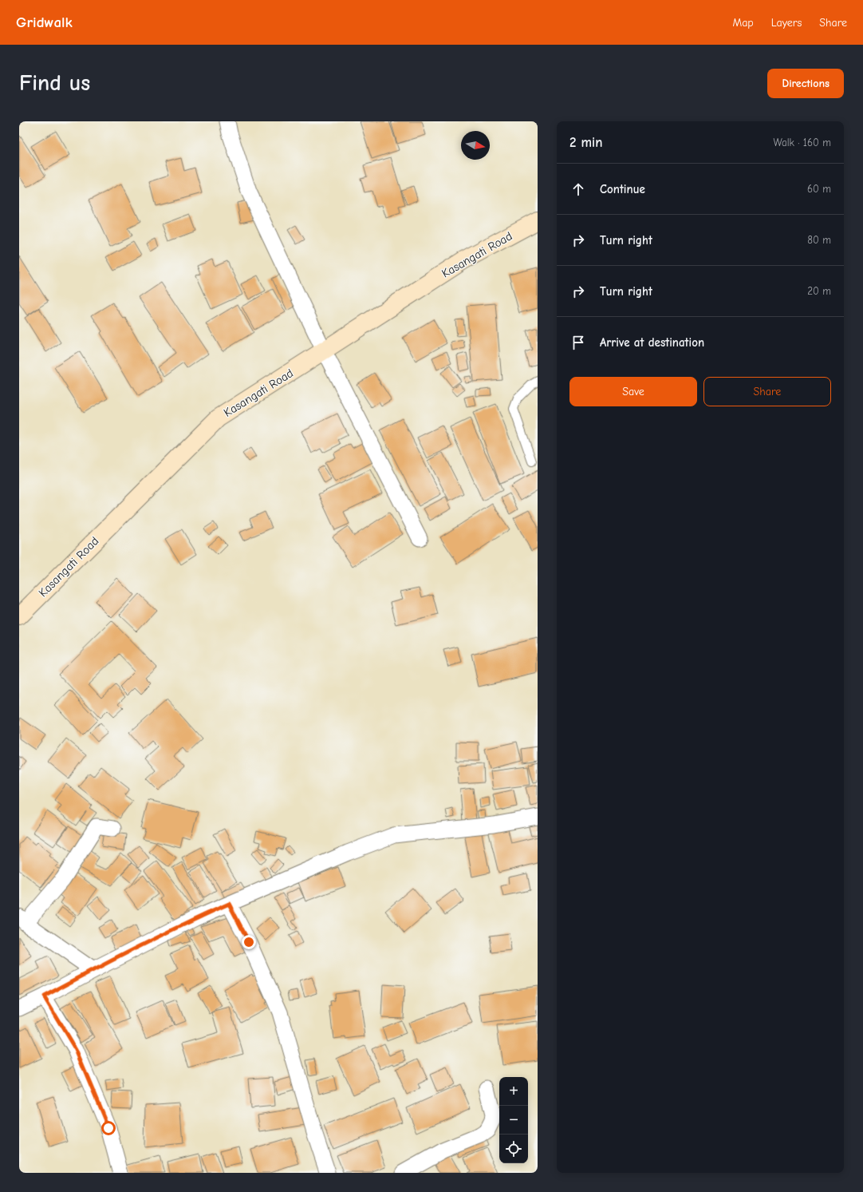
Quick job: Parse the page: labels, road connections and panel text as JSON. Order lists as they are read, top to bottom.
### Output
{
  "streets": {
    "street": ["Kasangati Road"]
  },
  "north": "right",
  "page": {
    "header": "Gridwalk",
    "nav": ["Map", "Layers", "Share"],
    "buttons": [
      "Directions",
      ["Save", "Share"]
    ],
    "title": "Find us",
    "heading": ["2 min", "Walk · 160 m"],
    "list": [
      ["Continue", "60 m"],
      ["Turn right", "80 m"],
      ["Turn right", "20 m"],
      "Arrive at destination"
    ],
    "map_buttons": ["+", "−"]
  }
}
